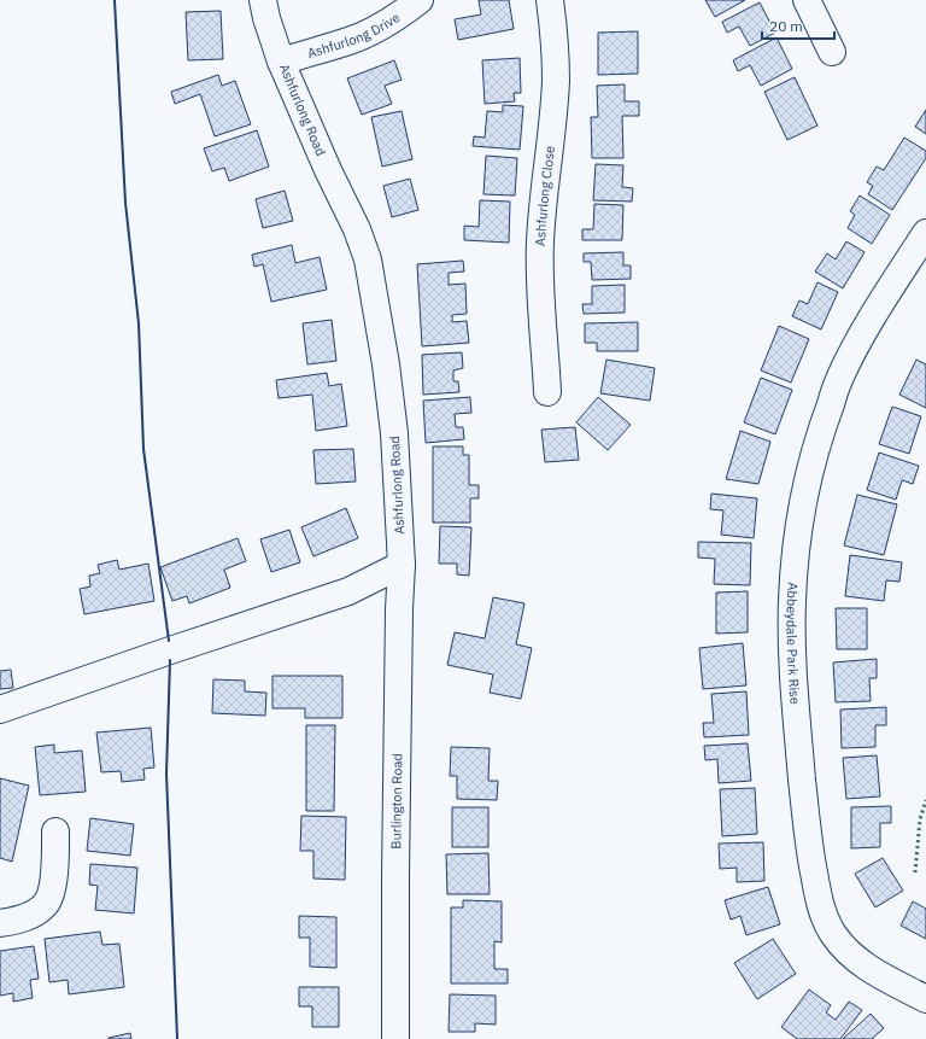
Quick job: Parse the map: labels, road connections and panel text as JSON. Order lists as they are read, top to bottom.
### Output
{
  "streets": {
    "street": [
      "Ashfurlong Drive",
      "Ashfurlong Road",
      "Ashfurlong Close",
      "Abbeydale Park Rise",
      "Burlington Road"
    ]
  },
  "crossings": [
    ["Ashfurlong Drive", "Ashfurlong Road"],
    ["Ashfurlong Road", "Burlington Road"]
  ],
  "scale_bar": "20 m"
}
